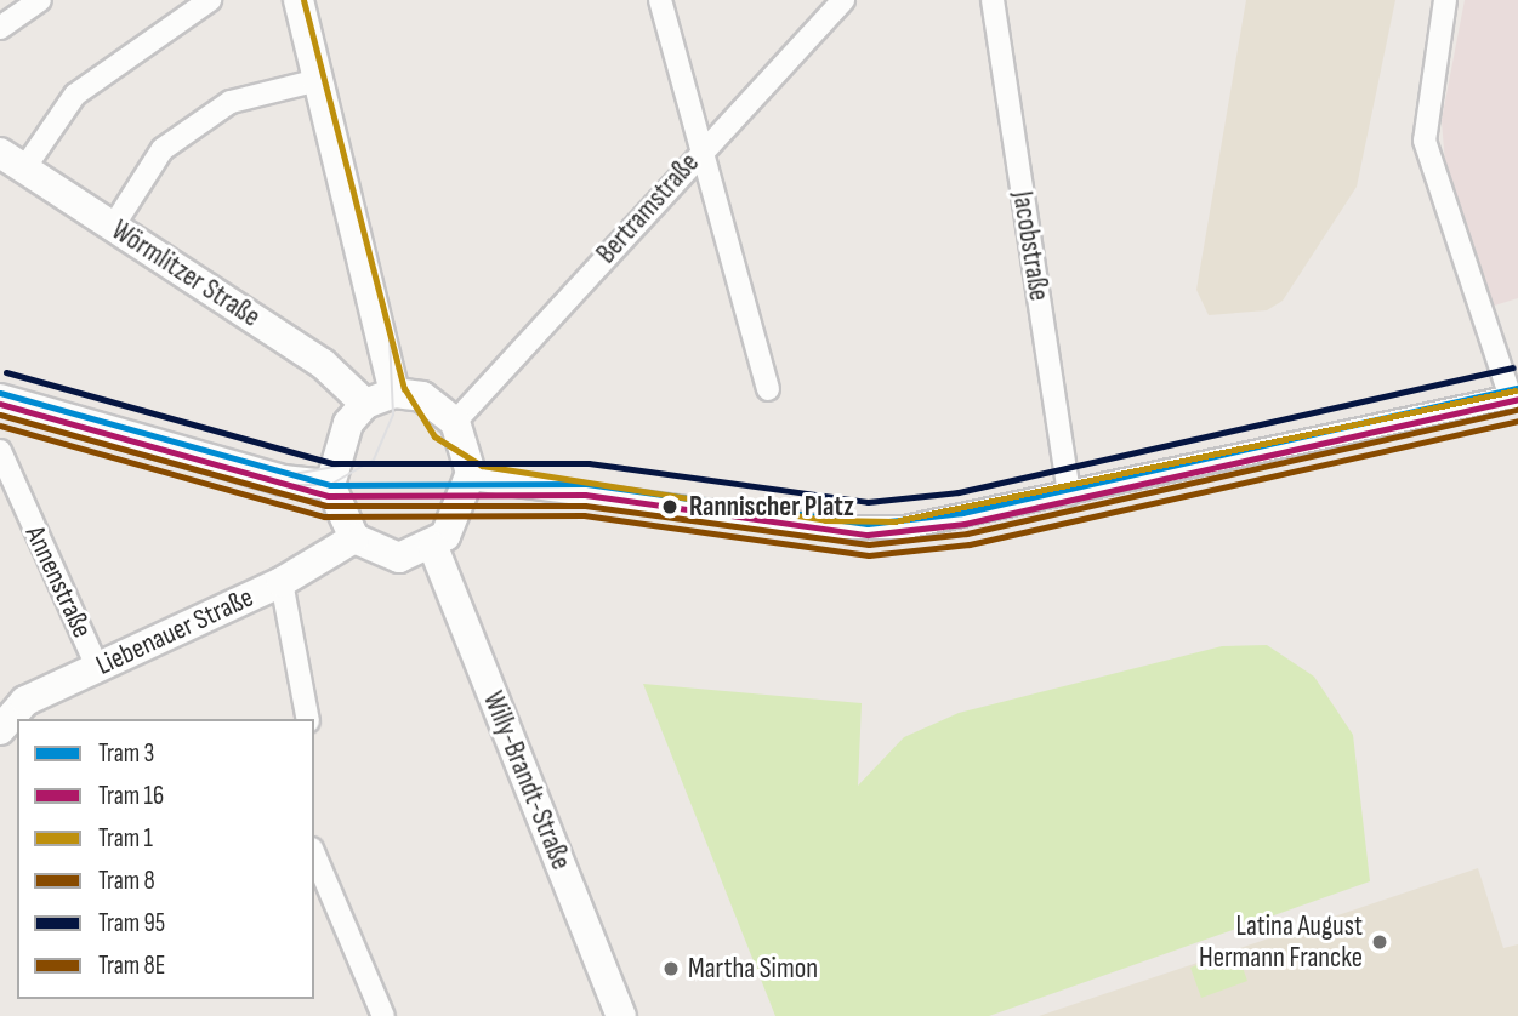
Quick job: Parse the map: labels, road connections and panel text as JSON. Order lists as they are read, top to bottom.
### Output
{
  "streets": {
    "street": [
      "Bertramstraße",
      "Jacobstraße",
      "Wörmlitzer Straße",
      "Annenstraße",
      "Liebenauer Straße",
      "Willy-Brandt-Straße"
    ]
  },
  "crossings": [
    ["Bertramstraße", "Wörmlitzer Straße"],
    ["Bertramstraße", "Liebenauer Straße"],
    ["Bertramstraße", "Willy-Brandt-Straße"],
    ["Wörmlitzer Straße", "Liebenauer Straße"],
    ["Wörmlitzer Straße", "Willy-Brandt-Straße"],
    ["Annenstraße", "Liebenauer Straße"],
    ["Liebenauer Straße", "Willy-Brandt-Straße"]
  ],
  "places": ["Rannischer Platz", "Latina August Hermann Francke", "Martha Simon"],
  "lines": [
    "tram line 1",
    "tram line 95",
    "tram line 3",
    "tram line 16",
    "tram line 8",
    "tram line 8E"
  ],
  "legend": [
    "Tram 3",
    "Tram 16",
    "Tram 1",
    "Tram 8",
    "Tram 95",
    "Tram 8E"
  ]
}
